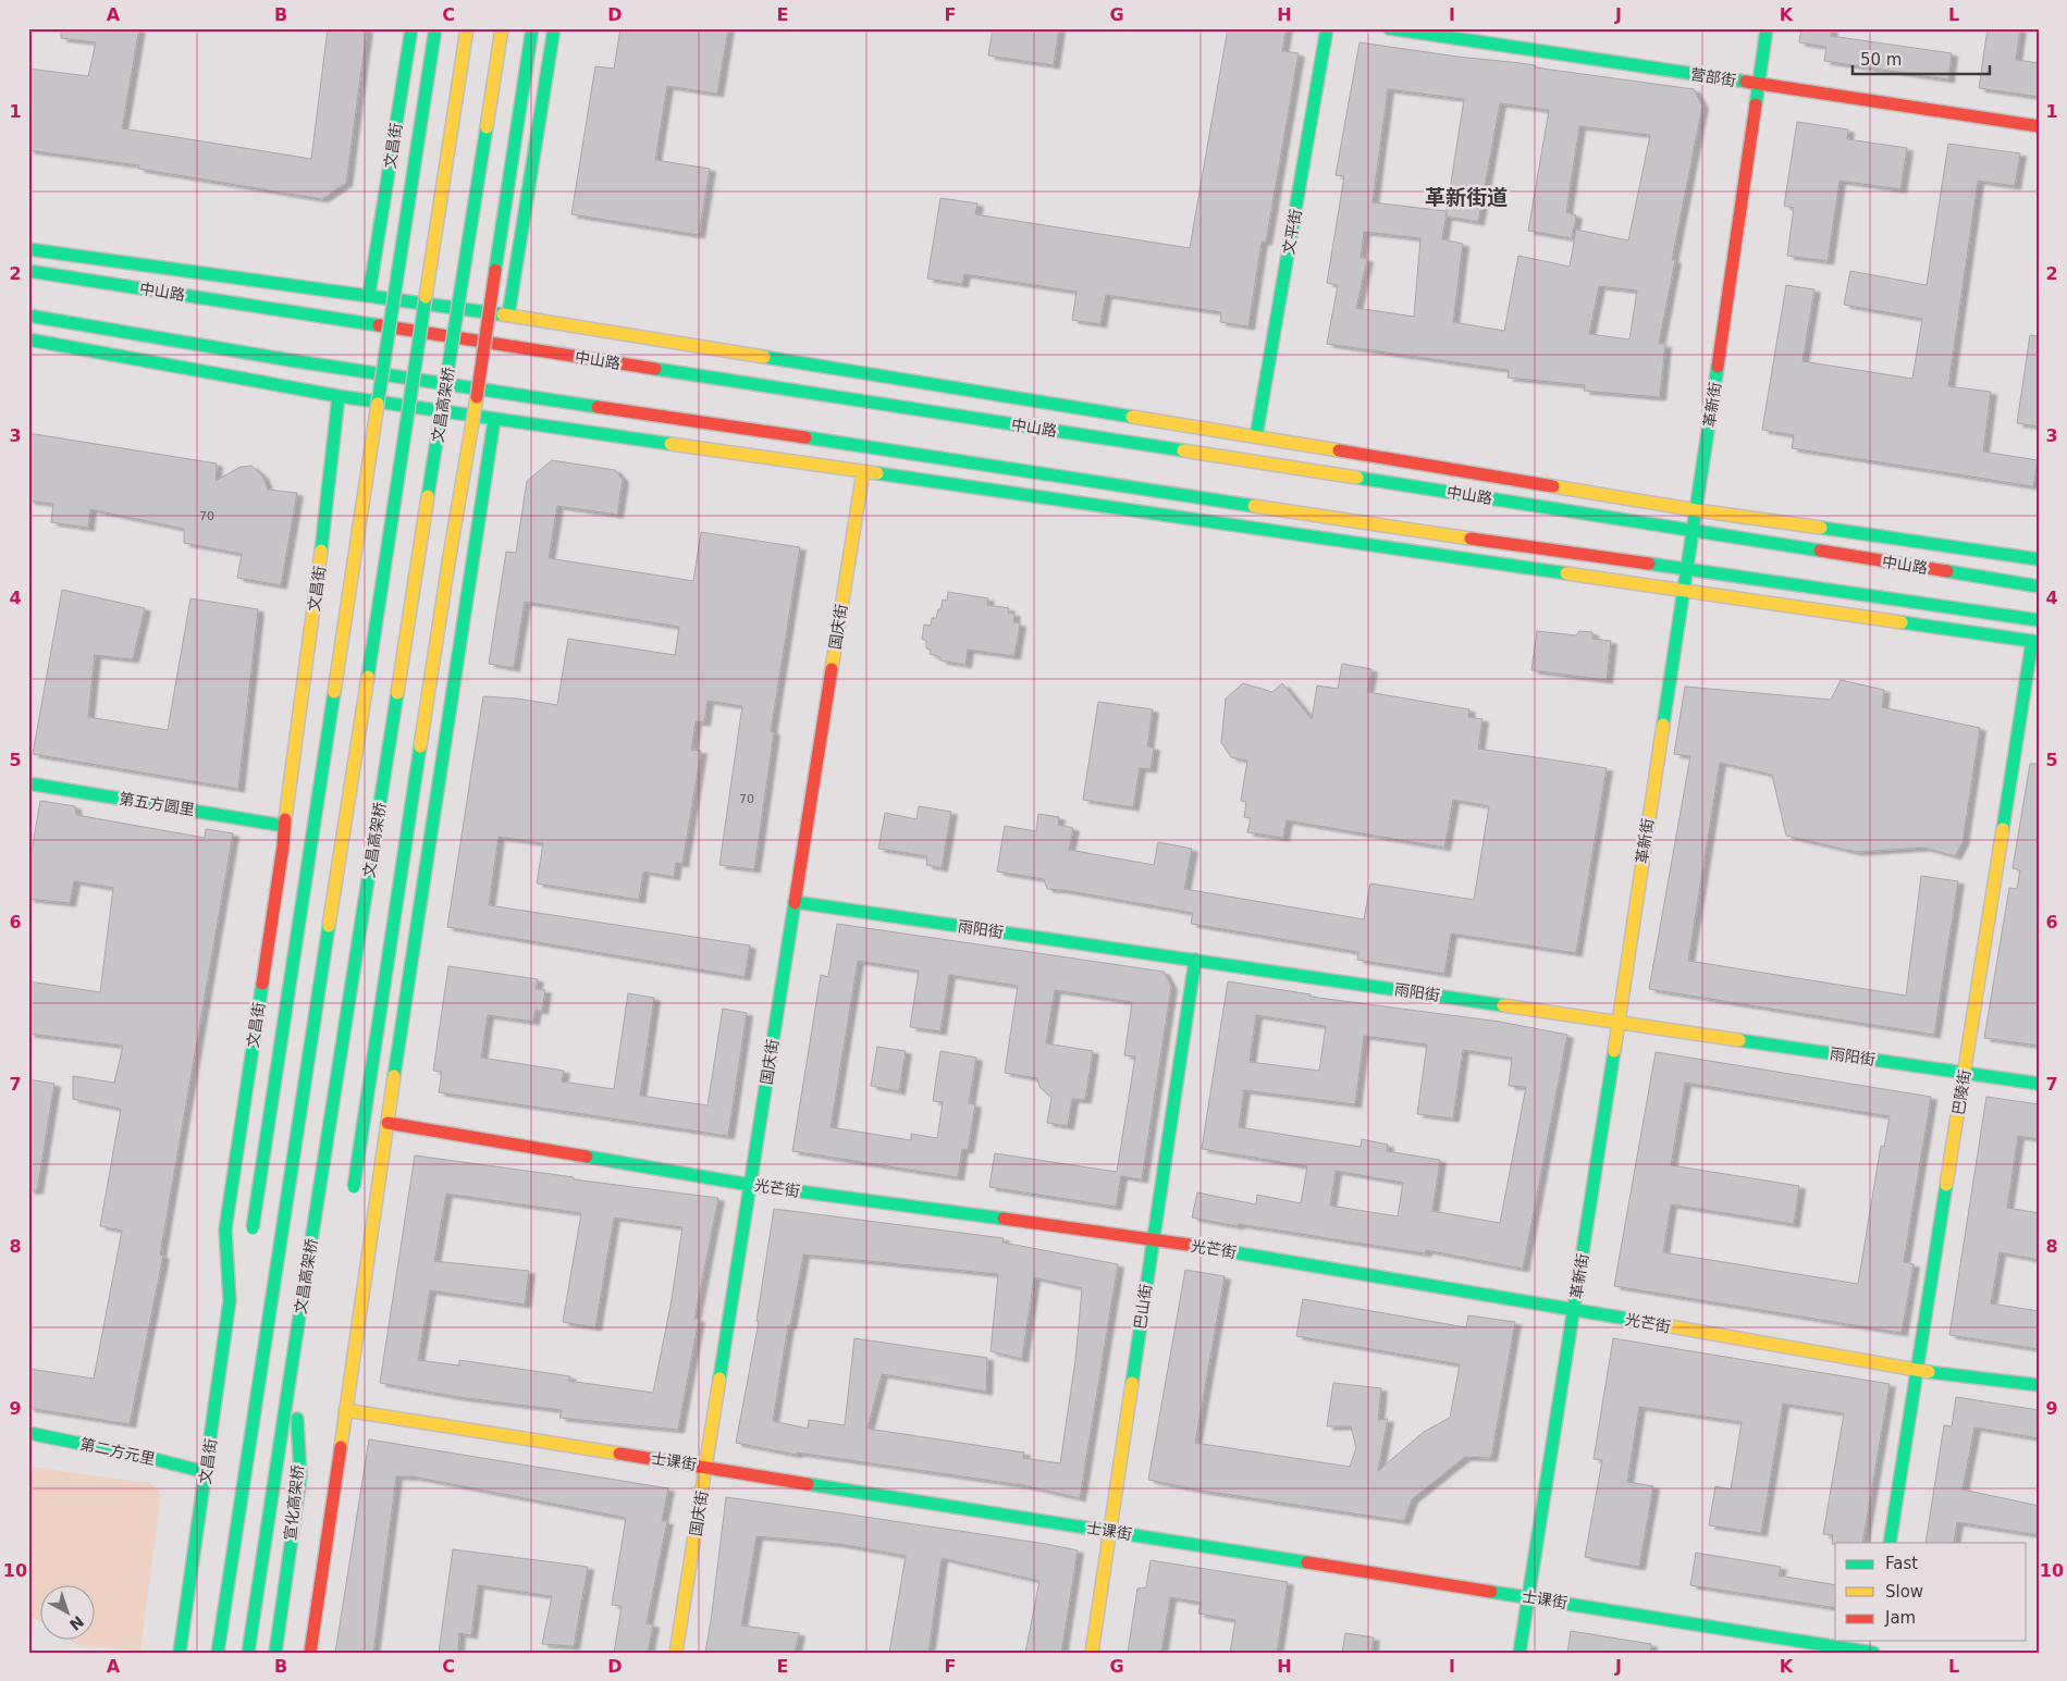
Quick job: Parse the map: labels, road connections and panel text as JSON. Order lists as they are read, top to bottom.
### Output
{
  "streets": {
    "main road": [
      "营部街",
      "文昌街",
      "文平街",
      "中山路",
      "文昌高架桥",
      "革新街",
      "国庆街",
      "第五方圆里",
      "雨阳街",
      "巴陵街",
      "光芒街",
      "巴山街",
      "第二方元里",
      "士课街",
      "宣化高架桥"
    ]
  },
  "crossings": [
    ["营部街", "革新街"],
    ["文昌街", "第五方圆里"],
    ["文昌街", "第二方元里"],
    ["中山路", "革新街"],
    ["文昌高架桥", "宣化高架桥"],
    ["革新街", "雨阳街"],
    ["革新街", "光芒街"],
    ["革新街", "士课街"],
    ["国庆街", "雨阳街"],
    ["国庆街", "光芒街"],
    ["国庆街", "士课街"],
    ["雨阳街", "巴陵街"],
    ["雨阳街", "巴山街"],
    ["巴陵街", "光芒街"],
    ["光芒街", "巴山街"],
    ["巴山街", "士课街"]
  ],
  "districts": ["革新街道"],
  "house_numbers": ["70", "70"],
  "legend": ["Fast", "Slow", "Jam"],
  "scale_bar": "50 m",
  "north": "bottom right",
  "grid": {
    "columns": [
      "A",
      "B",
      "C",
      "D",
      "E",
      "F",
      "G",
      "H",
      "I",
      "J",
      "K",
      "L"
    ],
    "rows": [
      "1",
      "2",
      "3",
      "4",
      "5",
      "6",
      "7",
      "8",
      "9",
      "10"
    ]
  }
}
